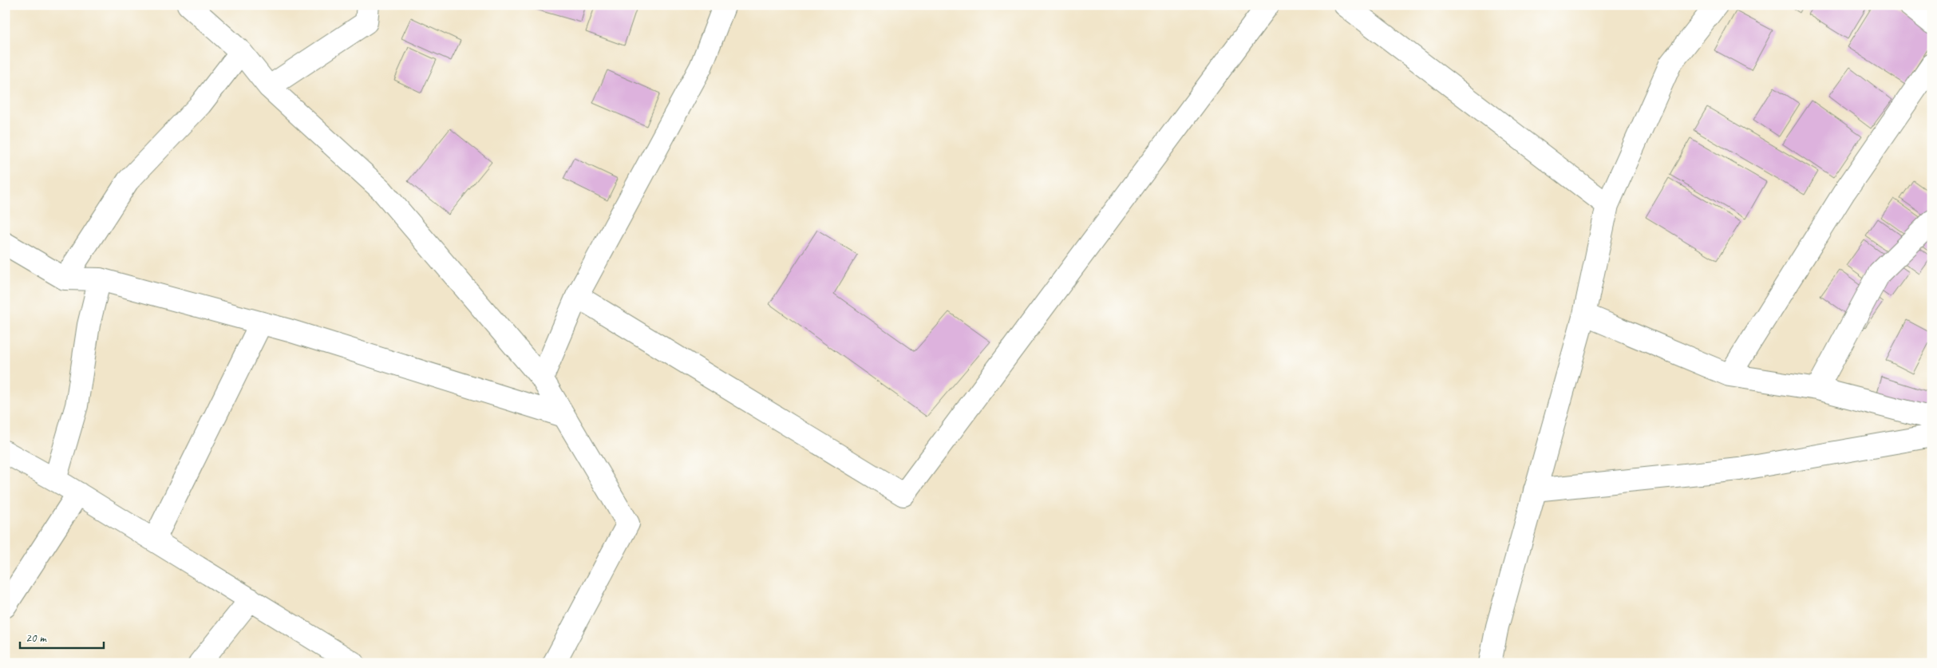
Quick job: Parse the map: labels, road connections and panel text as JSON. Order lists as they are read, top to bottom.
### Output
{
  "scale_bar": "20 m"
}
